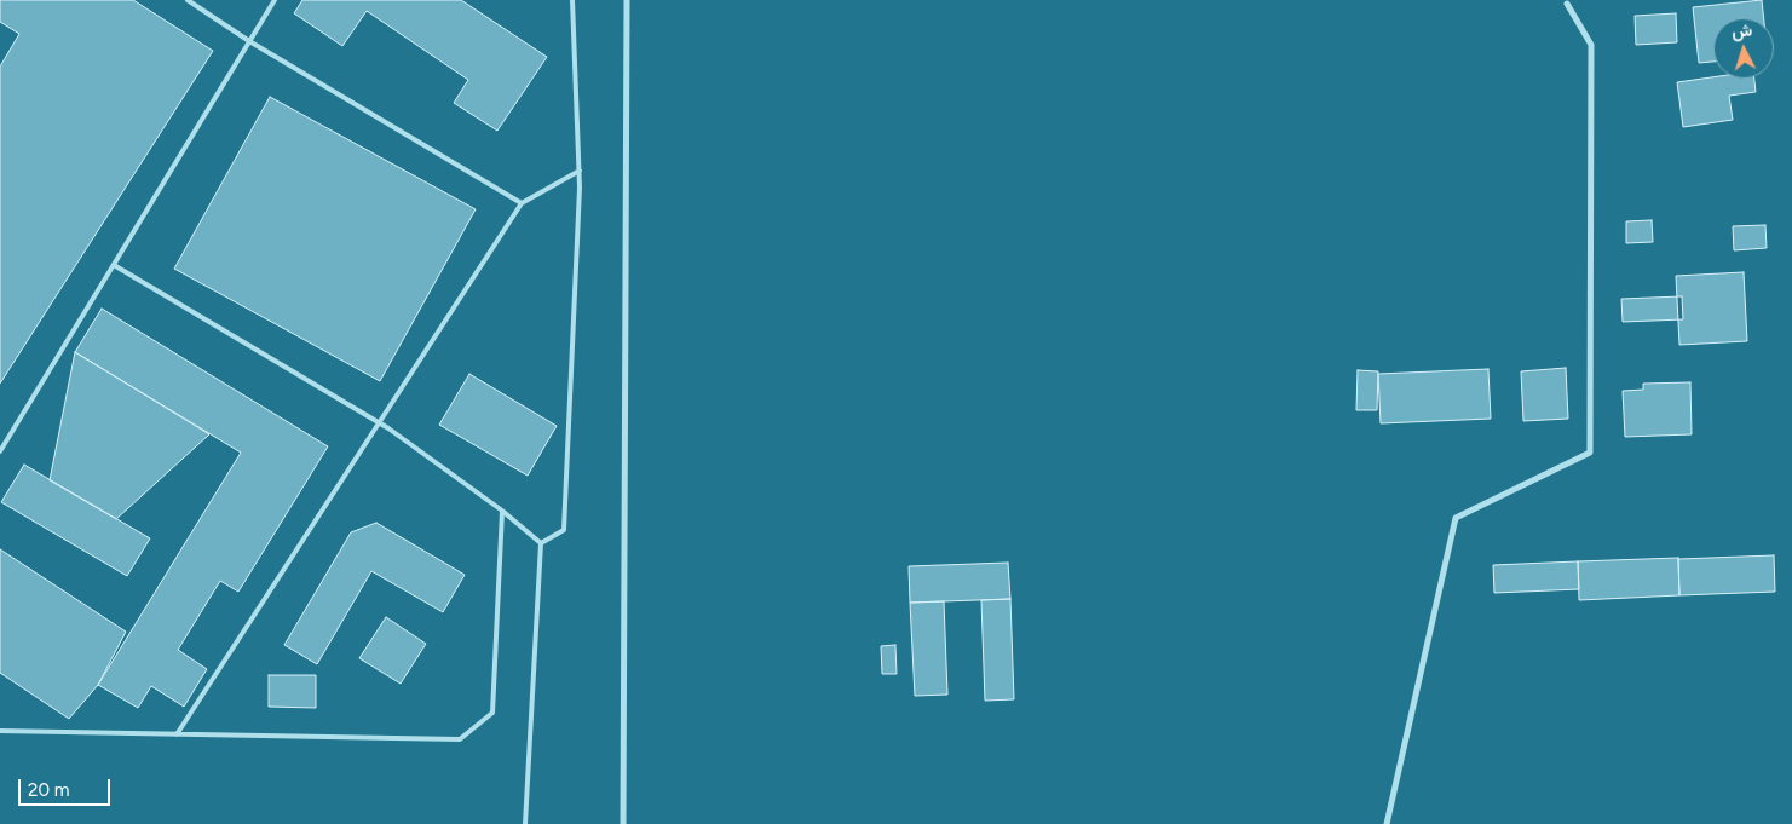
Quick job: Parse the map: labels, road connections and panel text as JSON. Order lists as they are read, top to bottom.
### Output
{
  "scale_bar": "20 m",
  "north": "top"
}
